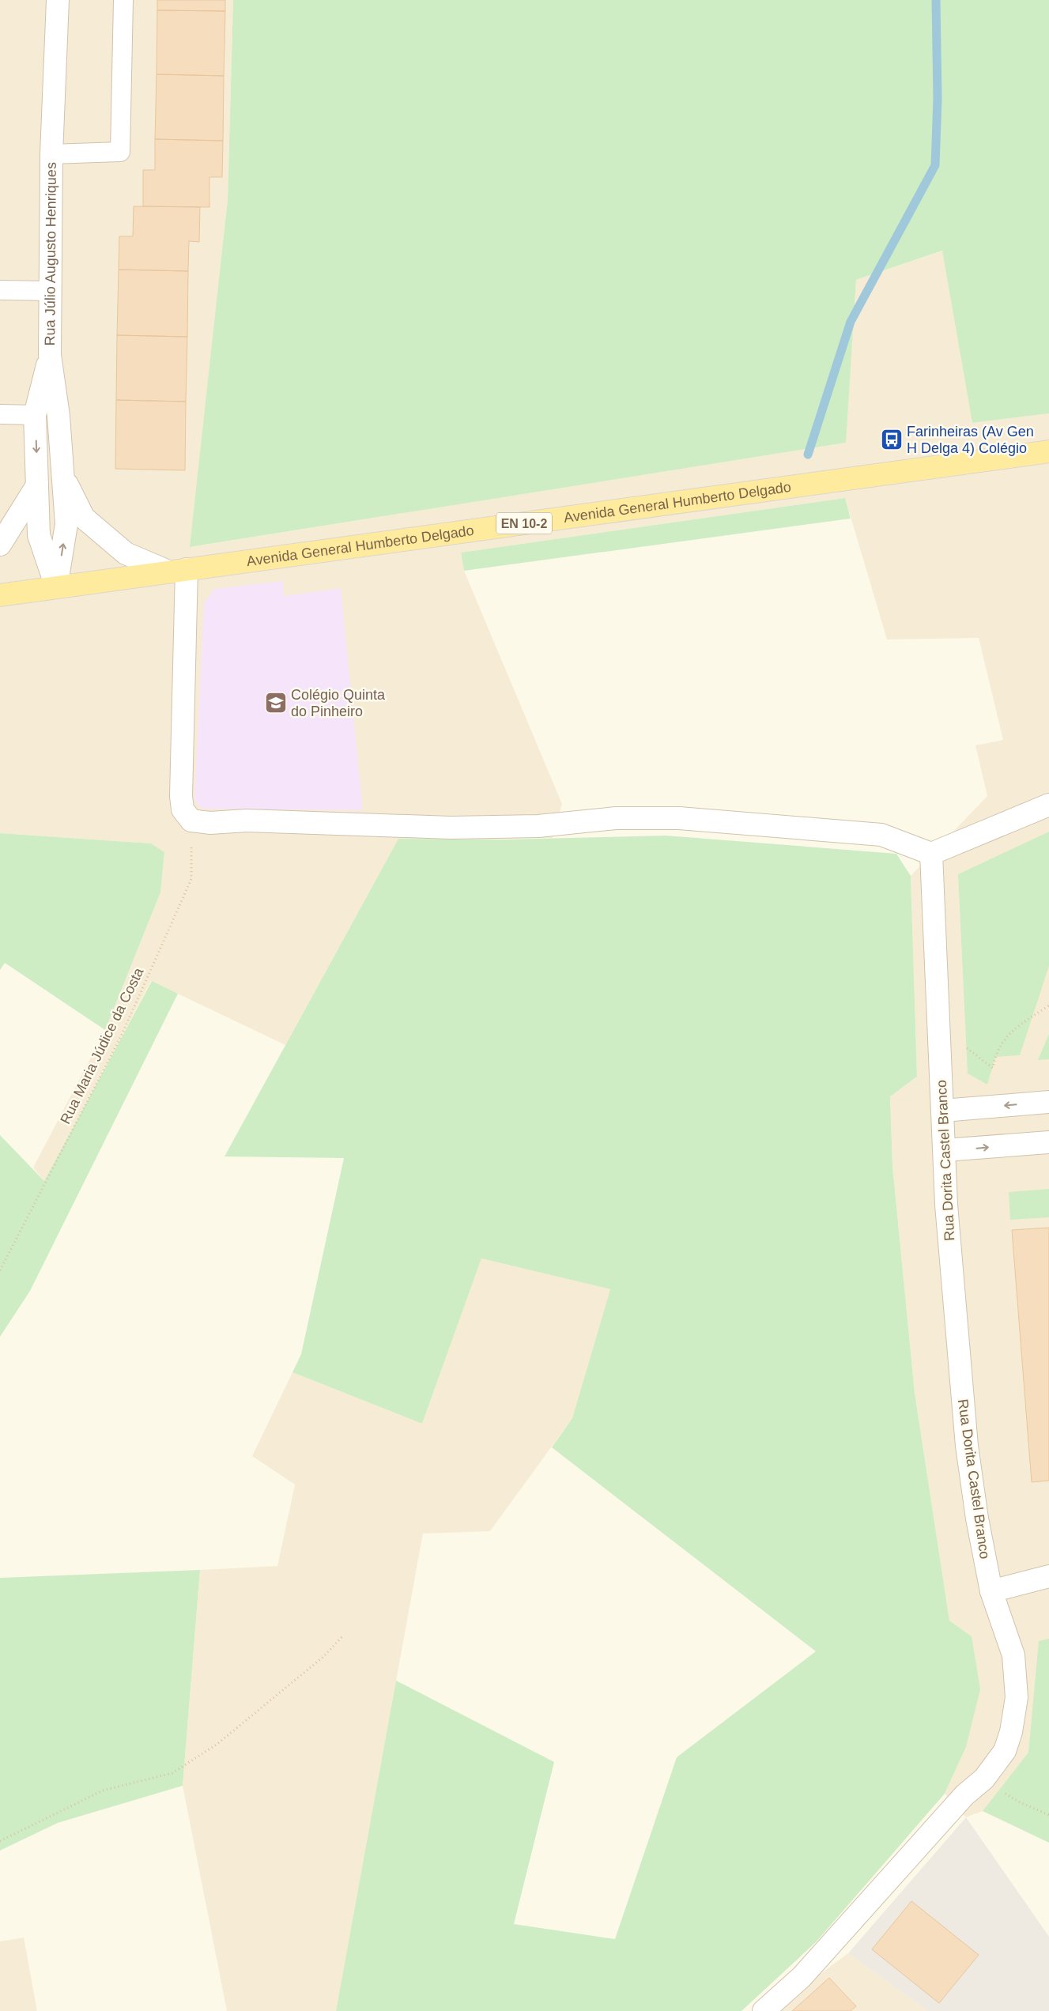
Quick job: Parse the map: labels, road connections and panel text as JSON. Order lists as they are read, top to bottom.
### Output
{
  "streets": {
    "main road": ["Avenida General Humberto Delgado", "EN 10-2"],
    "street": ["Rua Júlio Augusto Henriques", "Rua Dorita Castel Branco"],
    "path": ["Rua Maria Júdice da Costa"]
  },
  "crossings": [
    ["Rua Júlio Augusto Henriques", "Avenida General Humberto Delgado"]
  ],
  "places": {
    "bus stop": ["Farinheiras (Av Gen H Delga 4) Colégio"],
    "school or university": ["Colégio Quinta do Pinheiro"]
  }
}
